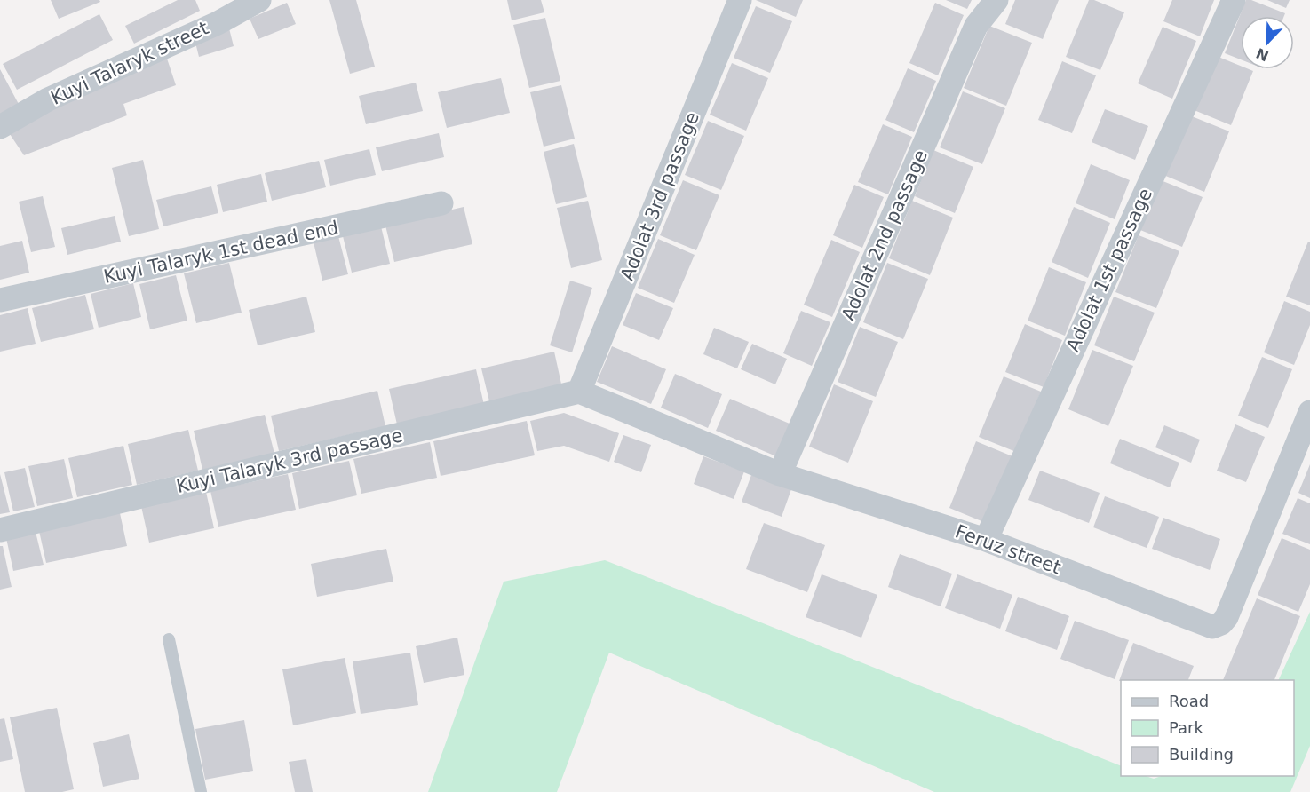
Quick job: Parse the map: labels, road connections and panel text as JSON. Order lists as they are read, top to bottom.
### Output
{
  "streets": {
    "street": [
      "Kuyi Talaryk street",
      "Adolat 3rd passage",
      "Adolat 2nd passage",
      "Kuyi Talaryk 1st dead end",
      "Adolat 1st passage",
      "Kuyi Talaryk 3rd passage",
      "Feruz street"
    ]
  },
  "crossings": [
    ["Adolat 3rd passage", "Kuyi Talaryk 3rd passage"],
    ["Adolat 3rd passage", "Feruz street"],
    ["Adolat 2nd passage", "Feruz street"],
    ["Adolat 1st passage", "Feruz street"],
    ["Kuyi Talaryk 3rd passage", "Feruz street"]
  ],
  "legend": ["Road", "Park", "Building"],
  "north": "bottom left"
}
